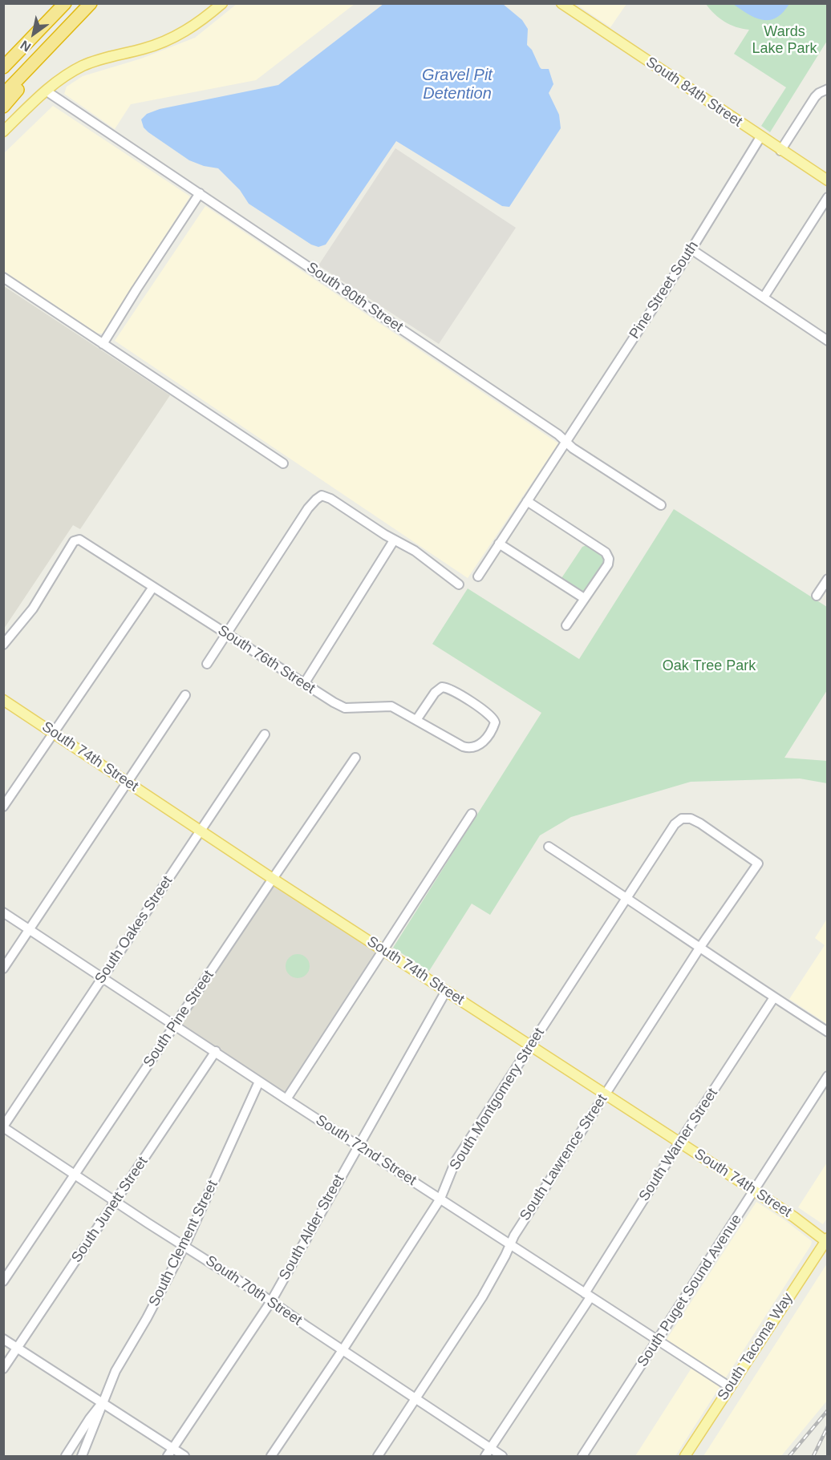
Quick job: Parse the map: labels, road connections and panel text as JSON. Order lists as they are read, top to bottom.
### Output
{
  "streets": {
    "main road": ["South 84th Street", "South 74th Street", "South Tacoma Way"],
    "street": [
      "Pine Street South",
      "South 80th Street",
      "South 76th Street",
      "South Oakes Street",
      "South Pine Street",
      "South Montgomery Street",
      "South Warner Street",
      "South 72nd Street",
      "South Lawrence Street",
      "South Junett Street",
      "South Alder Street",
      "South Clement Street",
      "South 70th Street",
      "South Puget Sound Avenue"
    ]
  },
  "crossings": [
    ["South 84th Street", "Pine Street South"],
    ["Pine Street South", "South 80th Street"],
    ["South 74th Street", "South Oakes Street"],
    ["South 74th Street", "South Pine Street"],
    ["South 74th Street", "South Montgomery Street"],
    ["South 74th Street", "South Warner Street"],
    ["South 74th Street", "South Lawrence Street"],
    ["South 74th Street", "South Alder Street"],
    ["South 74th Street", "South Puget Sound Avenue"],
    ["South 74th Street", "South Tacoma Way"],
    ["South Oakes Street", "South 72nd Street"],
    ["South Oakes Street", "South 70th Street"],
    ["South Pine Street", "South 72nd Street"],
    ["South Pine Street", "South 70th Street"],
    ["South Montgomery Street", "South 72nd Street"],
    ["South Montgomery Street", "South Lawrence Street"],
    ["South Montgomery Street", "South 70th Street"],
    ["South Warner Street", "South 72nd Street"],
    ["South Warner Street", "South 70th Street"],
    ["South 72nd Street", "South Lawrence Street"],
    ["South 72nd Street", "South Junett Street"],
    ["South 72nd Street", "South Alder Street"],
    ["South 72nd Street", "South Clement Street"],
    ["South 72nd Street", "South Puget Sound Avenue"],
    ["South 72nd Street", "South Tacoma Way"],
    ["South Lawrence Street", "South 70th Street"],
    ["South Junett Street", "South 70th Street"],
    ["South Alder Street", "South 70th Street"],
    ["South Clement Street", "South 70th Street"]
  ],
  "water": ["Gravel Pit Detention"],
  "parks": ["Wards Lake Park", "Oak Tree Park"],
  "north": "bottom left"
}
